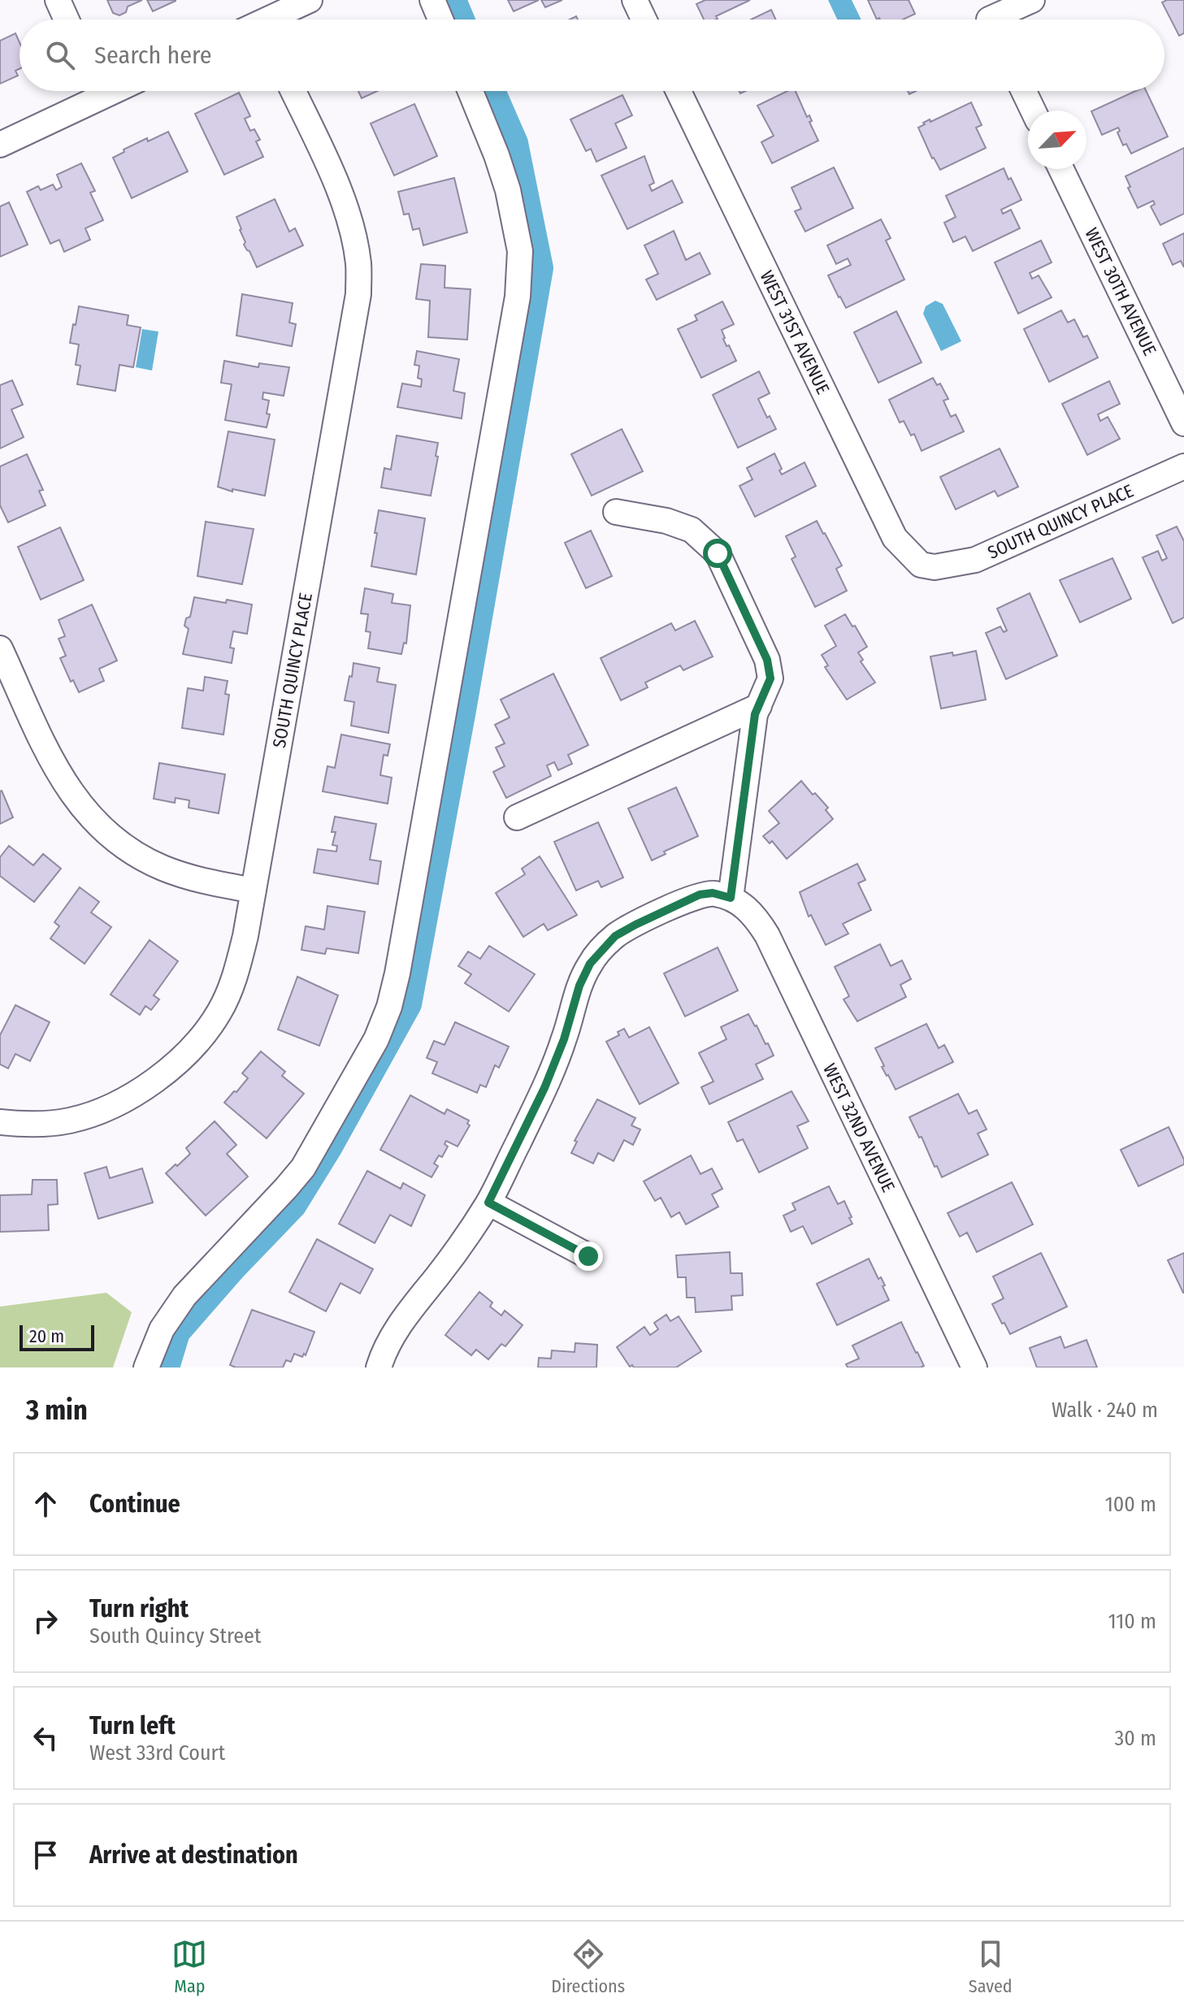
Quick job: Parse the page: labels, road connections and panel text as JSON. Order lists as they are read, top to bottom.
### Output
{
  "streets": {
    "street": [
      "WEST 30TH AVENUE",
      "WEST 31ST AVENUE",
      "SOUTH QUINCY PLACE",
      "WEST 32ND AVENUE"
    ]
  },
  "crossings": [
    ["WEST 31ST AVENUE", "SOUTH QUINCY PLACE"]
  ],
  "scale_bar": "20 m",
  "north": "top right",
  "page": {
    "search": "Search here",
    "scale": "20 m",
    "heading": ["3 min", "Walk · 240 m"],
    "list": [
      ["Continue", "100 m"],
      ["Turn right", "South Quincy Street", "110 m"],
      ["Turn left", "West 33rd Court", "30 m"],
      "Arrive at destination"
    ],
    "nav": ["Map", "Directions", "Saved"]
  }
}
